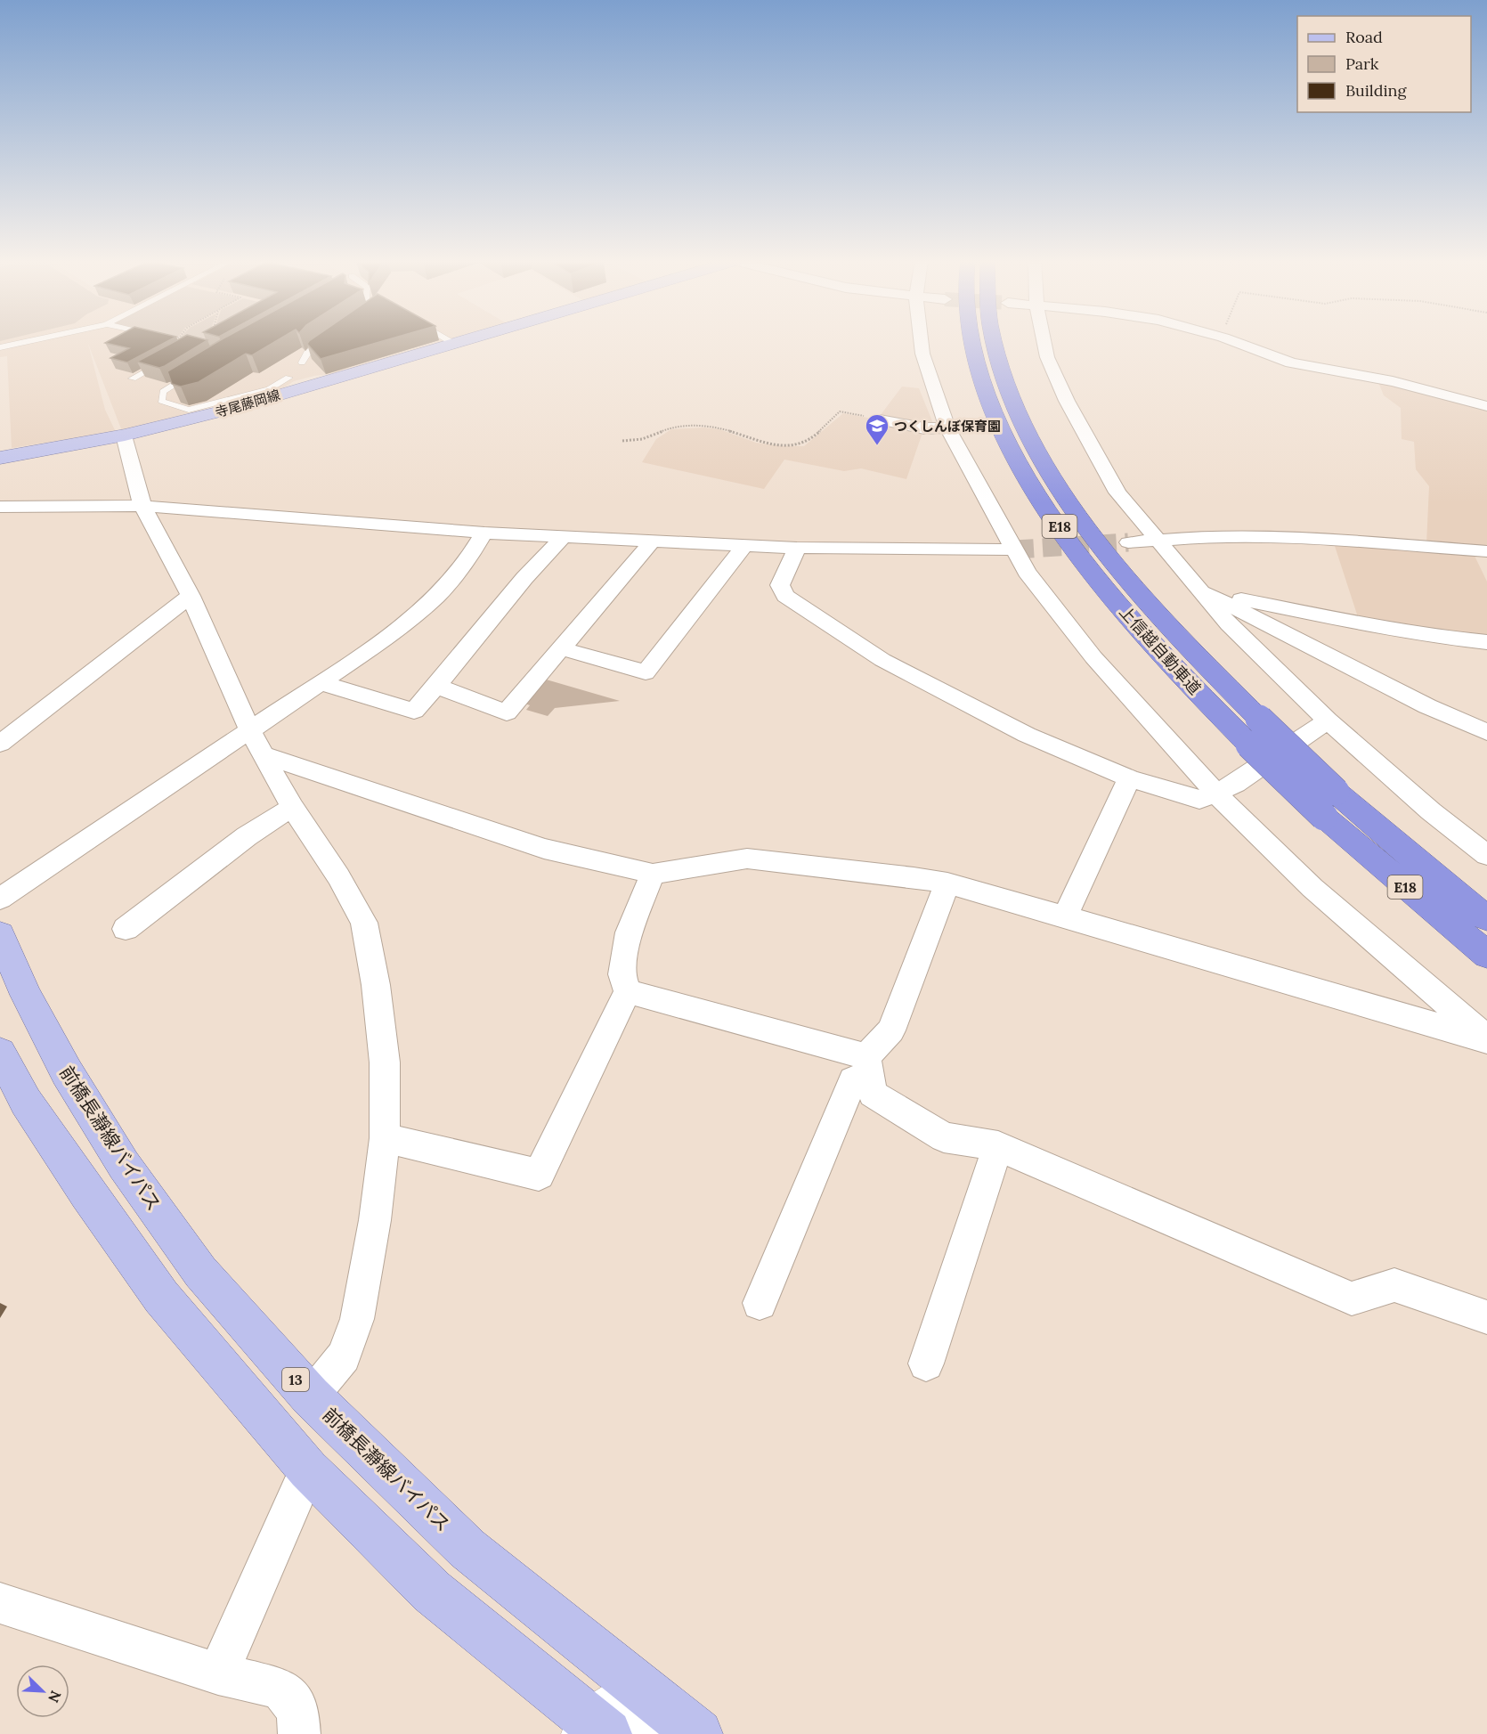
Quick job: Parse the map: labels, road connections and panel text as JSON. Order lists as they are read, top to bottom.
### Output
{
  "streets": {
    "highway": ["E18", "上信越自動車道"],
    "main road": ["寺尾藤岡線", "前橋長瀞線バイパス", "13"]
  },
  "places": {
    "school or university": ["つくしんぼ保育園"]
  },
  "legend": ["Road", "Park", "Building"],
  "north": "bottom right"
}
